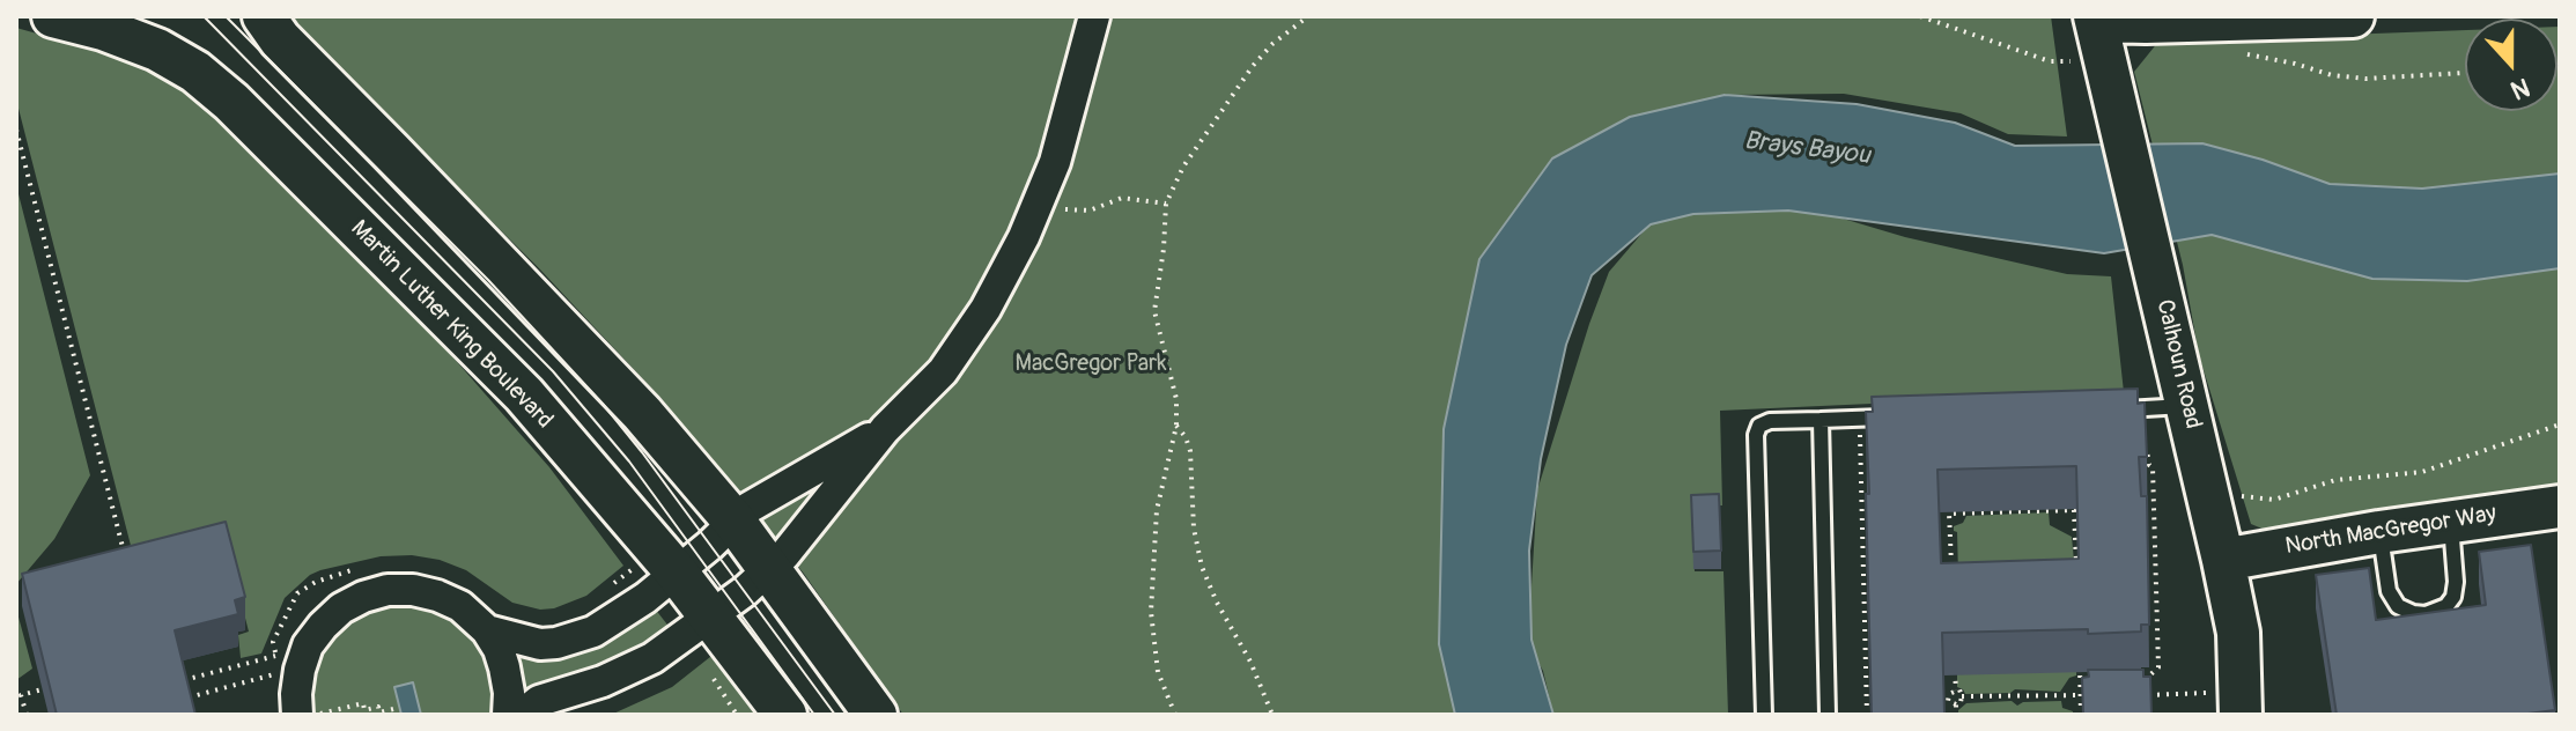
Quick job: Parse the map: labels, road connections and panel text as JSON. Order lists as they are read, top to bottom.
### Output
{
  "streets": {
    "main road": ["Martin Luther King Boulevard", "Calhoun Road", "North MacGregor Way"]
  },
  "crossings": [
    ["Calhoun Road", "North MacGregor Way"]
  ],
  "water": ["Brays Bayou"],
  "parks": ["MacGregor Park"],
  "north": "bottom"
}
